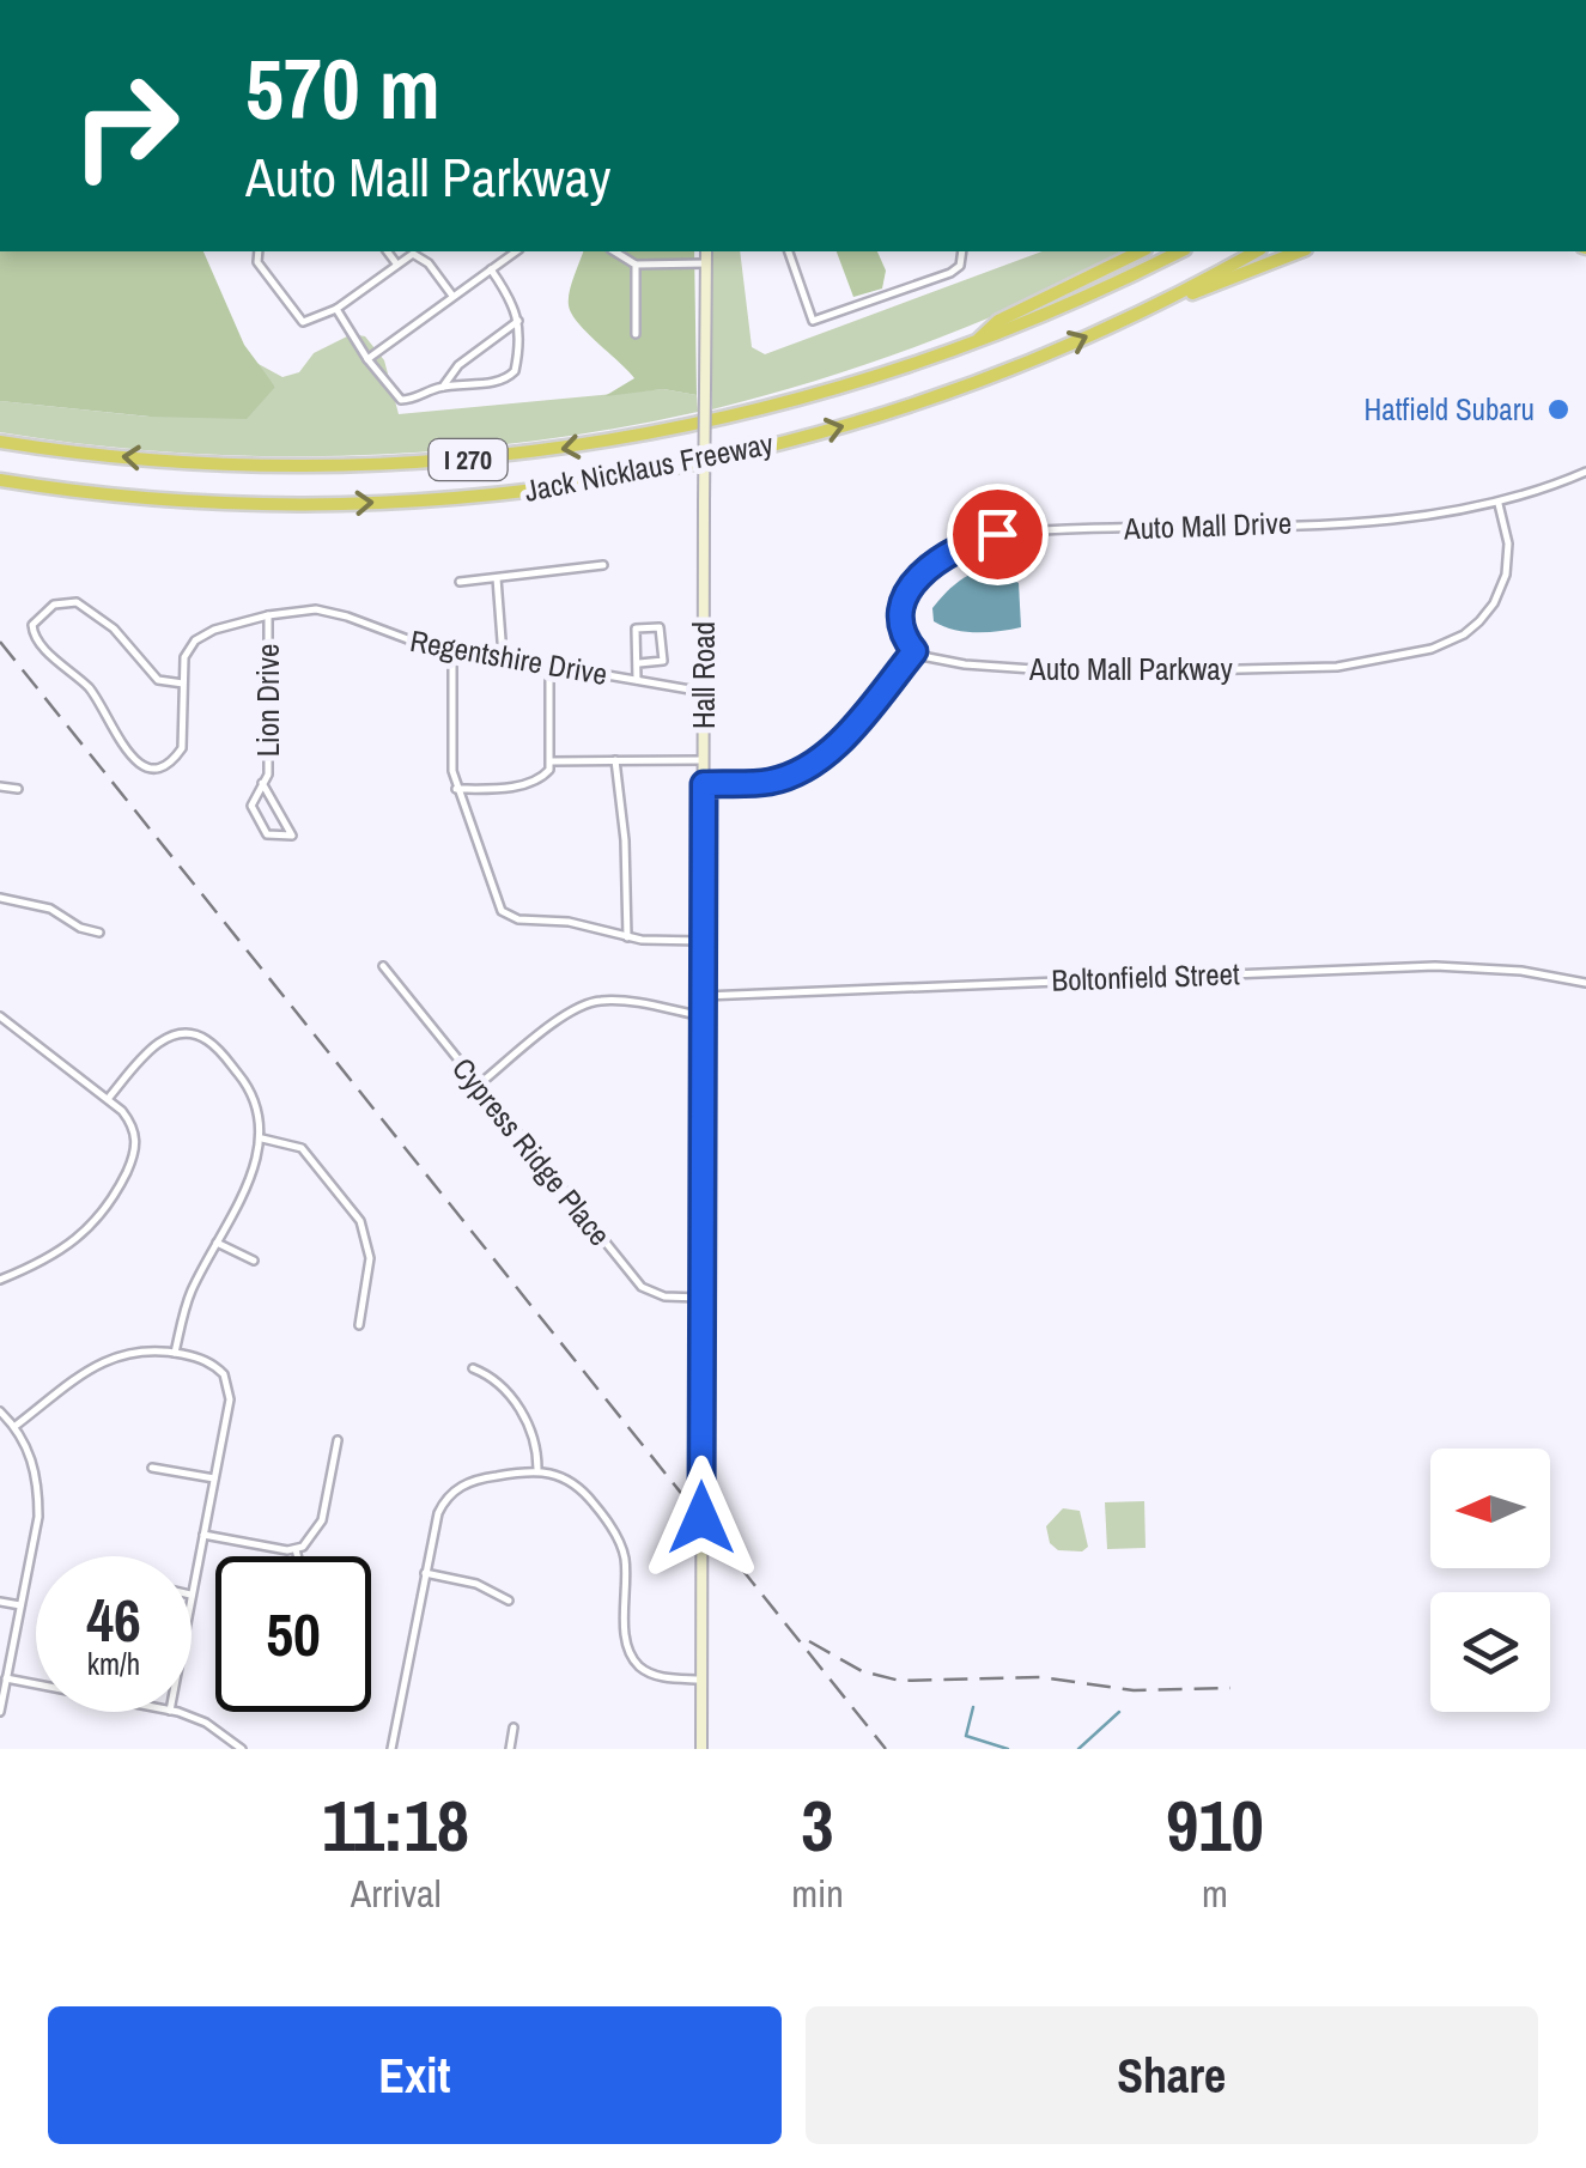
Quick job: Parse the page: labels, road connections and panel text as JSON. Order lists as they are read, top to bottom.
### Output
{
  "streets": {
    "highway": ["I 270", "Jack Nicklaus Freeway"],
    "main road": ["Hall Road"],
    "street": [
      "Auto Mall Drive",
      "Regentshire Drive",
      "Auto Mall Parkway",
      "Lion Drive",
      "Boltonfield Street",
      "Cypress Ridge Place"
    ]
  },
  "crossings": [
    ["Auto Mall Drive", "Auto Mall Parkway"],
    ["Regentshire Drive", "Hall Road"],
    ["Regentshire Drive", "Lion Drive"],
    ["Hall Road", "Boltonfield Street"],
    ["Hall Road", "Cypress Ridge Place"]
  ],
  "places": ["Hatfield Subaru"],
  "north": "left",
  "page": {
    "turn": ["570 m", "Auto Mall Parkway"],
    "speed": "46 km/h",
    "limit": "50",
    "eta": [
      "11:18",
      "Arrival",
      "3",
      "min",
      "910",
      "m"
    ],
    "buttons": ["Exit", "Share"]
  }
}
